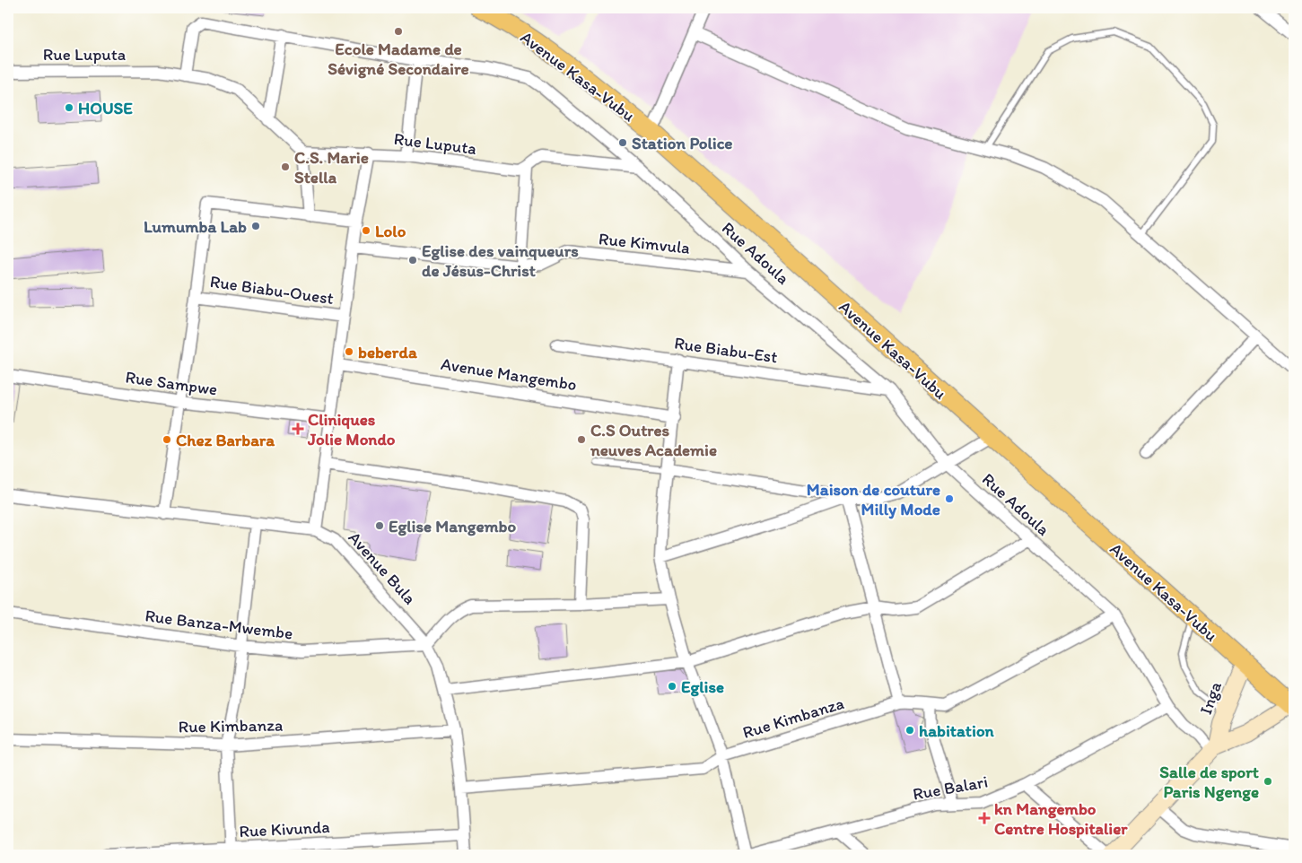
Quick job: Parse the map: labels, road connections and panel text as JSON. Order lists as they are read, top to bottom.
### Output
{
  "streets": {
    "main road": ["Avenue Kasa-Vubu"],
    "street": [
      "Rue Luputa",
      "Rue Kimvula",
      "Rue Adoula",
      "Rue Biabu-Ouest",
      "Rue Biabu-Est",
      "Avenue Mangembo",
      "Rue Sampwe",
      "Avenue Bula",
      "Rue Banza-Mwembe",
      "Inga",
      "Rue Kimbanza",
      "Rue Balari",
      "Rue Kivunda"
    ]
  },
  "crossings": [
    ["Rue Luputa", "Rue Adoula"],
    ["Avenue Kasa-Vubu", "Inga"],
    ["Rue Kimvula", "Rue Adoula"],
    ["Rue Adoula", "Rue Biabu-Est"],
    ["Rue Adoula", "Inga"],
    ["Rue Adoula", "Rue Kimbanza"],
    ["Rue Adoula", "Rue Balari"],
    ["Avenue Bula", "Rue Banza-Mwembe"],
    ["Avenue Bula", "Rue Kimbanza"],
    ["Avenue Bula", "Rue Kivunda"]
  ],
  "places": {
    "other": [
      "Ecole Madame de Sévigné Secondaire",
      "HOUSE",
      "Station Police",
      "C.S. Marie Stella",
      "Lumumba Lab",
      "Lolo",
      "Eglise des vainqueurs de Jésus-Christ",
      "beberda",
      "Chez Barbara",
      "C.S Outres neuves Academie",
      "Maison de couture Milly Mode",
      "Eglise Mangembo",
      "Eglise",
      "habitation",
      "Salle de sport Paris Ngenge"
    ],
    "health": ["Cliniques Jolie Mondo", "kn Mangembo Centre Hospitalier"]
  }
}
